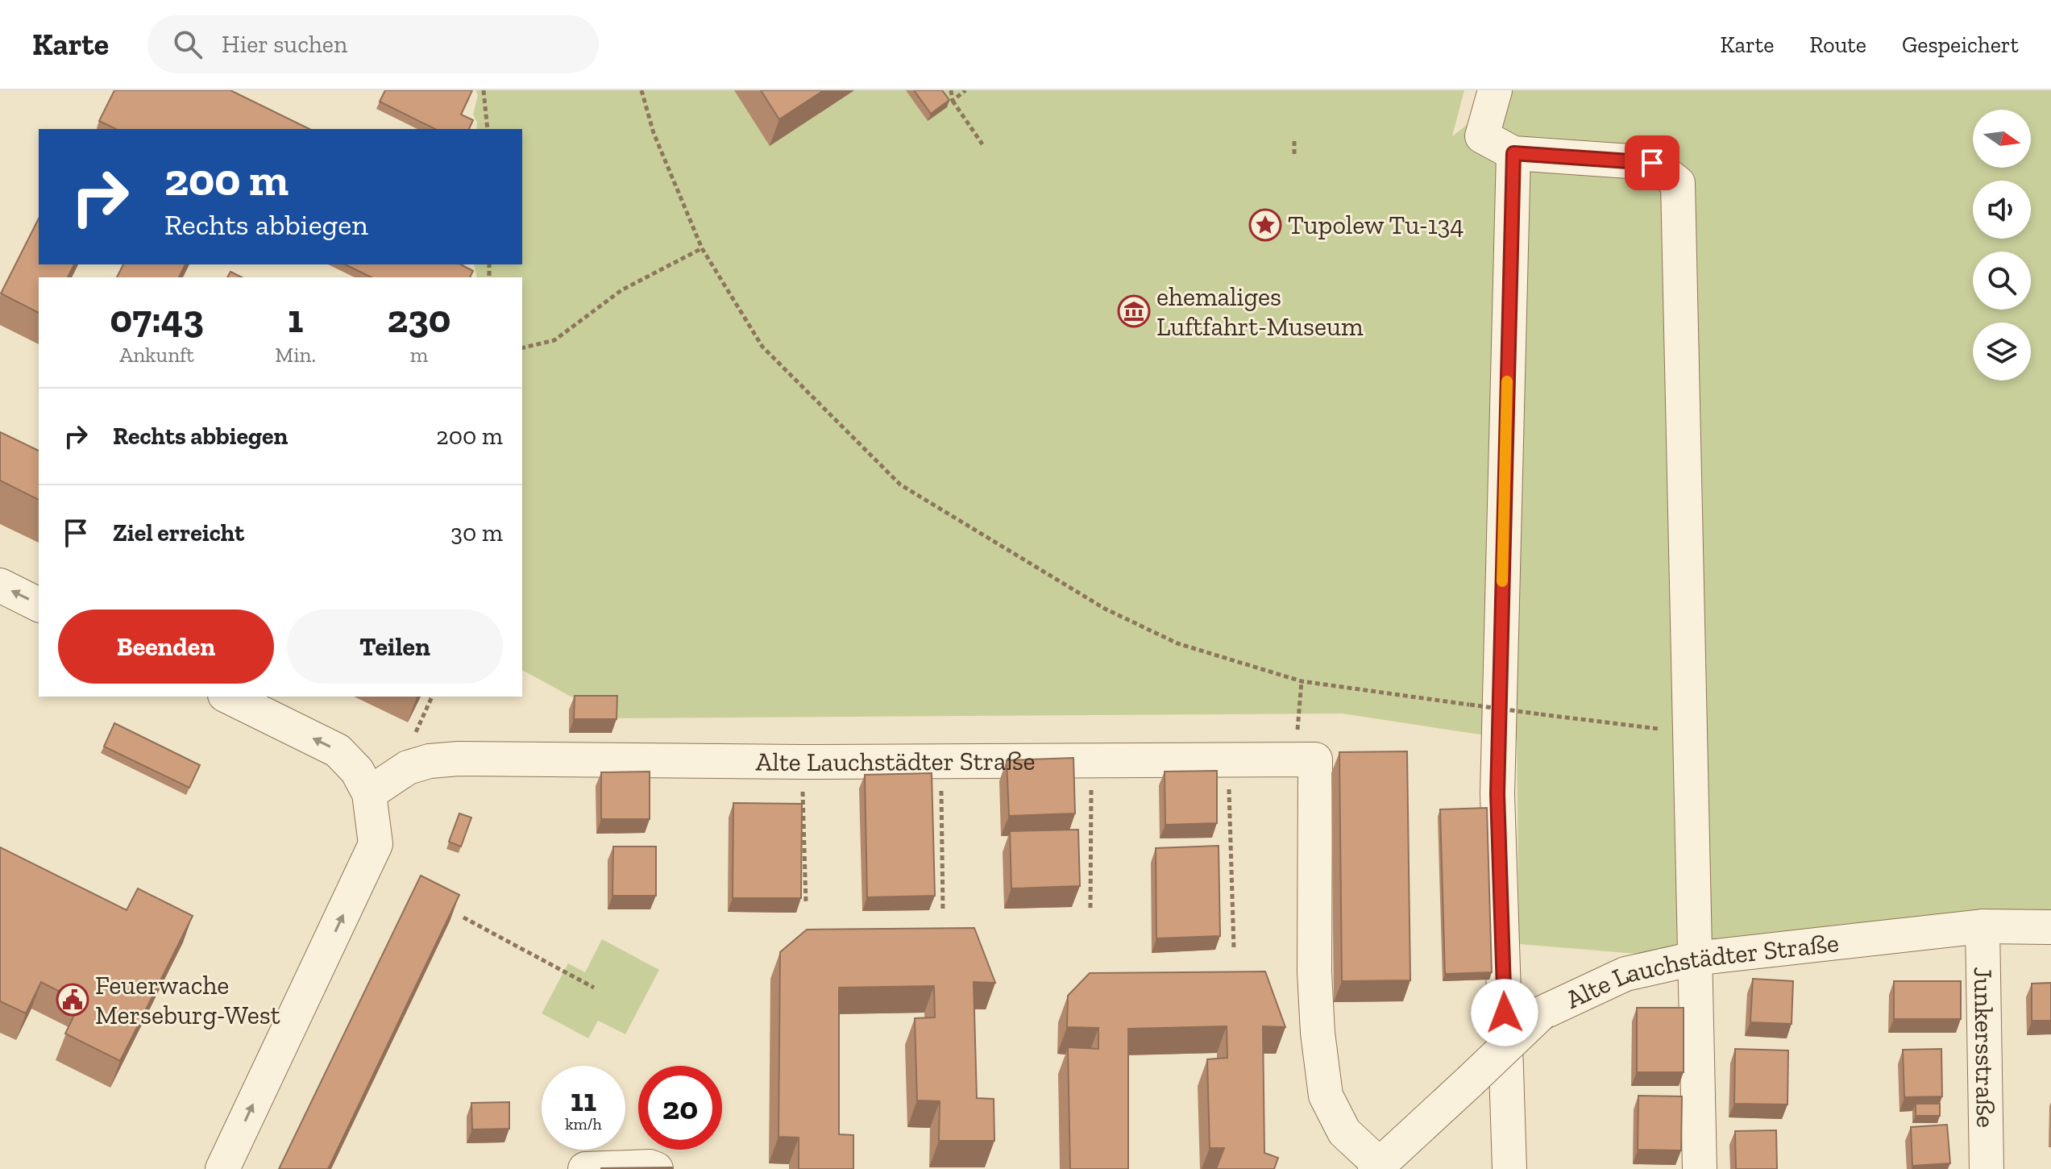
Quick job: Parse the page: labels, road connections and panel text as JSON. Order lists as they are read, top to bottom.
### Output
{
  "streets": {
    "street": ["Alte Lauchstädter Straße", "Junkersstraße"]
  },
  "crossings": [
    ["Alte Lauchstädter Straße", "Junkersstraße"]
  ],
  "places": {
    "place": ["Tupolew Tu-134"],
    "museum": ["ehemaliges Luftfahrt-Museum"],
    "public building": ["Feuerwache Merseburg-West"]
  },
  "north": "right",
  "page": {
    "header": "Karte",
    "search": "Hier suchen",
    "nav": ["Karte", "Route", "Gespeichert"],
    "turn": ["200 m", "Rechts abbiegen"],
    "eta": [
      "07:43",
      "Ankunft",
      "1",
      "Min.",
      "230",
      "m"
    ],
    "list": [
      {
        "name": "Rechts abbiegen",
        "value": "200 m"
      },
      {
        "name": "Ziel erreicht",
        "value": "30 m"
      }
    ],
    "buttons": ["Beenden", "Teilen"],
    "speed": "11 km/h",
    "limit": "20"
  }
}
